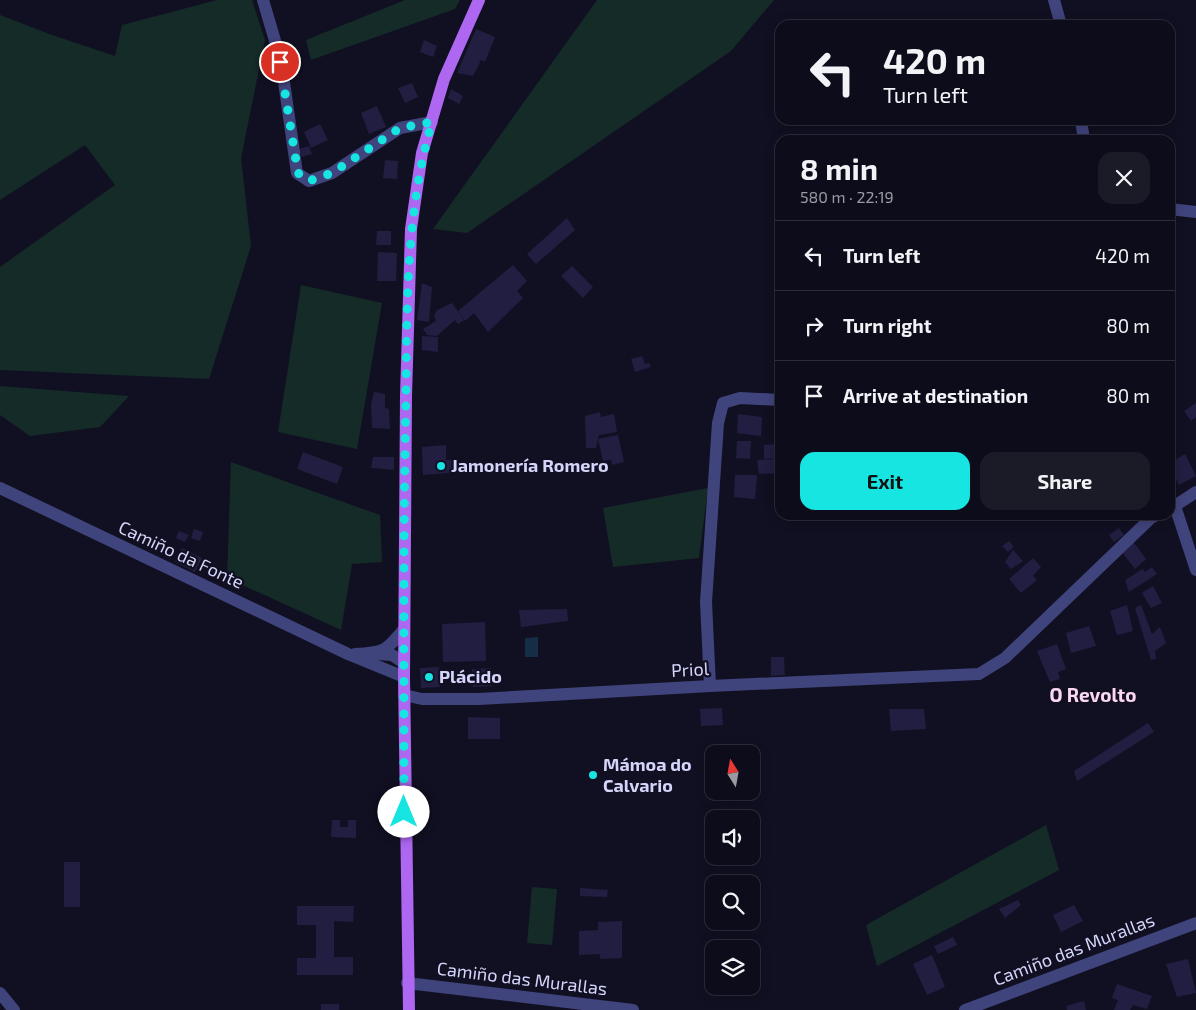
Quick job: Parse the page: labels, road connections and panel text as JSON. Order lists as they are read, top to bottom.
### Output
{
  "streets": {
    "street": ["Camiño da Fonte", "Priol", "Camiño das Murallas"]
  },
  "districts": ["O Revolto"],
  "places": ["Jamonería Romero", "Plácido", "Mámoa do Calvario"],
  "north": "top",
  "page": {
    "turn": ["420 m", "Turn left"],
    "heading": ["8 min", "580 m · 22:19"],
    "list": [
      {
        "name": "Turn left",
        "value": "420 m"
      },
      {
        "name": "Turn right",
        "value": "80 m"
      },
      {
        "name": "Arrive at destination",
        "value": "80 m"
      }
    ],
    "buttons": ["Exit", "Share"]
  }
}
